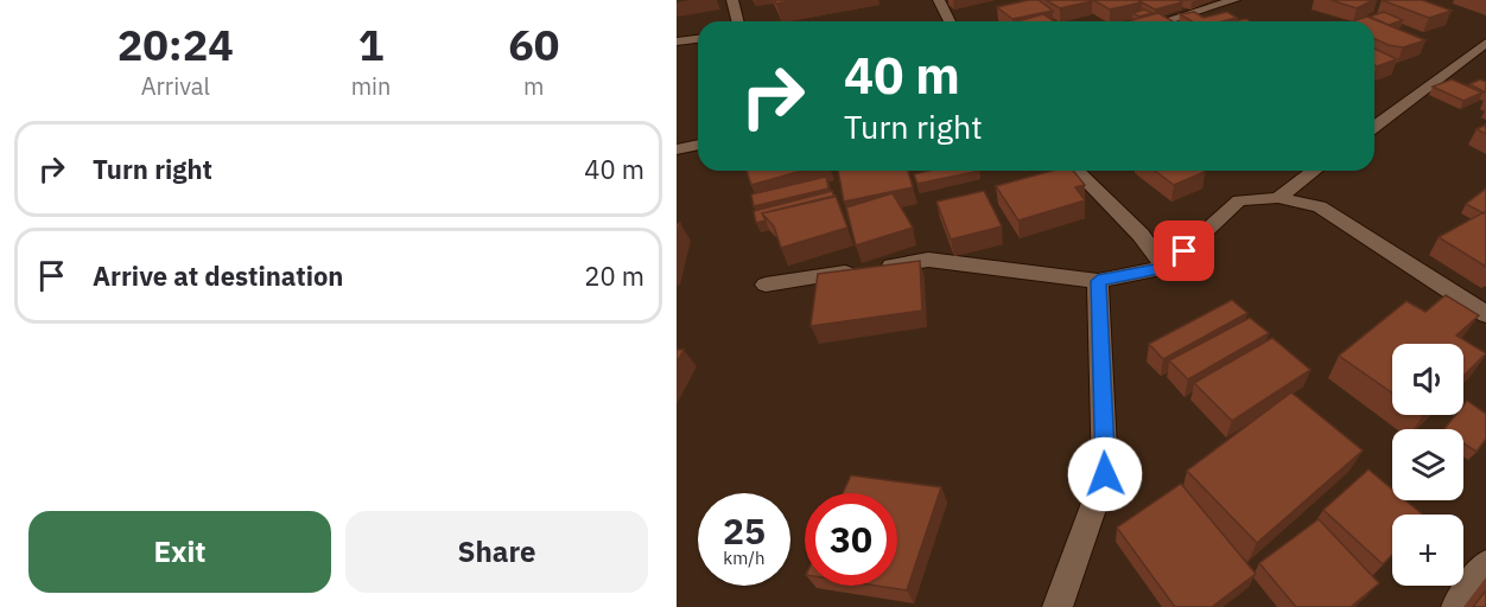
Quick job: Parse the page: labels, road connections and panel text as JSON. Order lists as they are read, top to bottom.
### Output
{
  "page": {
    "eta": [
      "20:24",
      "Arrival",
      "1",
      "min",
      "60",
      "m"
    ],
    "turn": ["40 m", "Turn right"],
    "list": [
      {
        "name": "Turn right",
        "value": "40 m"
      },
      {
        "name": "Arrive at destination",
        "value": "20 m"
      }
    ],
    "map_buttons": "+",
    "speed": "25 km/h",
    "limit": "30",
    "buttons": ["Exit", "Share"]
  }
}
